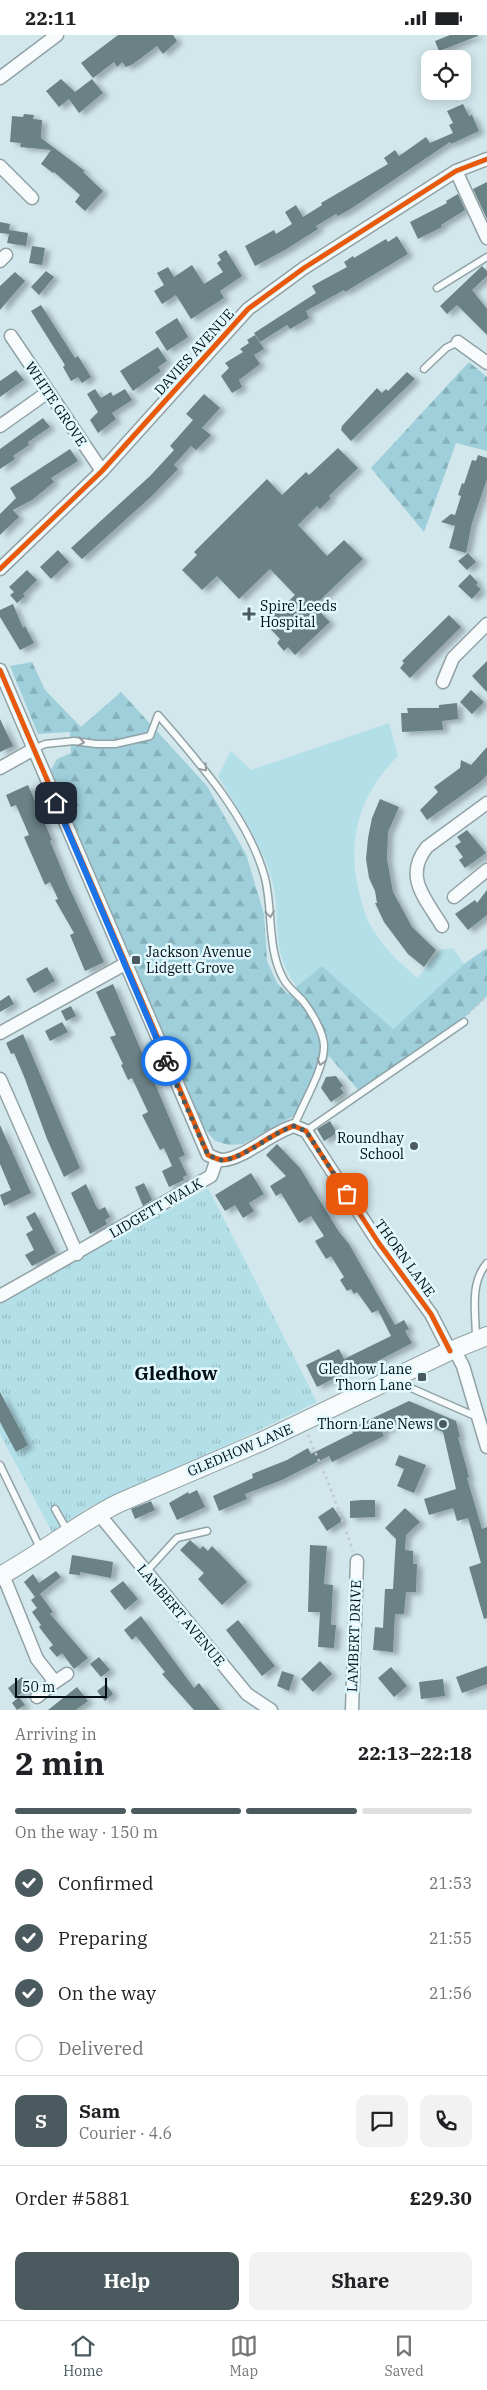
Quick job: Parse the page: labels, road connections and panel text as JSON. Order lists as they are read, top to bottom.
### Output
{
  "streets": {
    "street": [
      "DAVIES AVENUE",
      "WHITE GROVE",
      "LIDGETT WALK",
      "THORN LANE",
      "GLEDHOW LANE",
      "LAMBERT AVENUE",
      "LAMBERT DRIVE"
    ]
  },
  "crossings": [
    ["DAVIES AVENUE", "WHITE GROVE"],
    ["THORN LANE", "GLEDHOW LANE"],
    ["GLEDHOW LANE", "LAMBERT AVENUE"]
  ],
  "districts": ["Gledhow"],
  "places": {
    "health": ["Spire Leeds Hospital"],
    "transit": ["Jackson Avenue Lidgett Grove", "Gledhow Lane Thorn Lane"],
    "other": ["Roundhay School", "Thorn Lane News"]
  },
  "scale_bar": "50 m",
  "page": {
    "status": "22:11",
    "scale": "50 m",
    "heading": ["2 min", "Arriving in", "22:13–22:18"],
    "panel": [
      "Sam",
      "Courier · 4.6",
      "Order #5881",
      "£29.30"
    ],
    "bar": "On the way · 150 m",
    "list": [
      ["Confirmed", "21:53"],
      ["Preparing", "21:55"],
      ["On the way", "21:56"],
      "Delivered"
    ],
    "round": "S",
    "buttons": ["Help", "Share"],
    "tabs": ["Home", "Map", "Saved"]
  }
}
